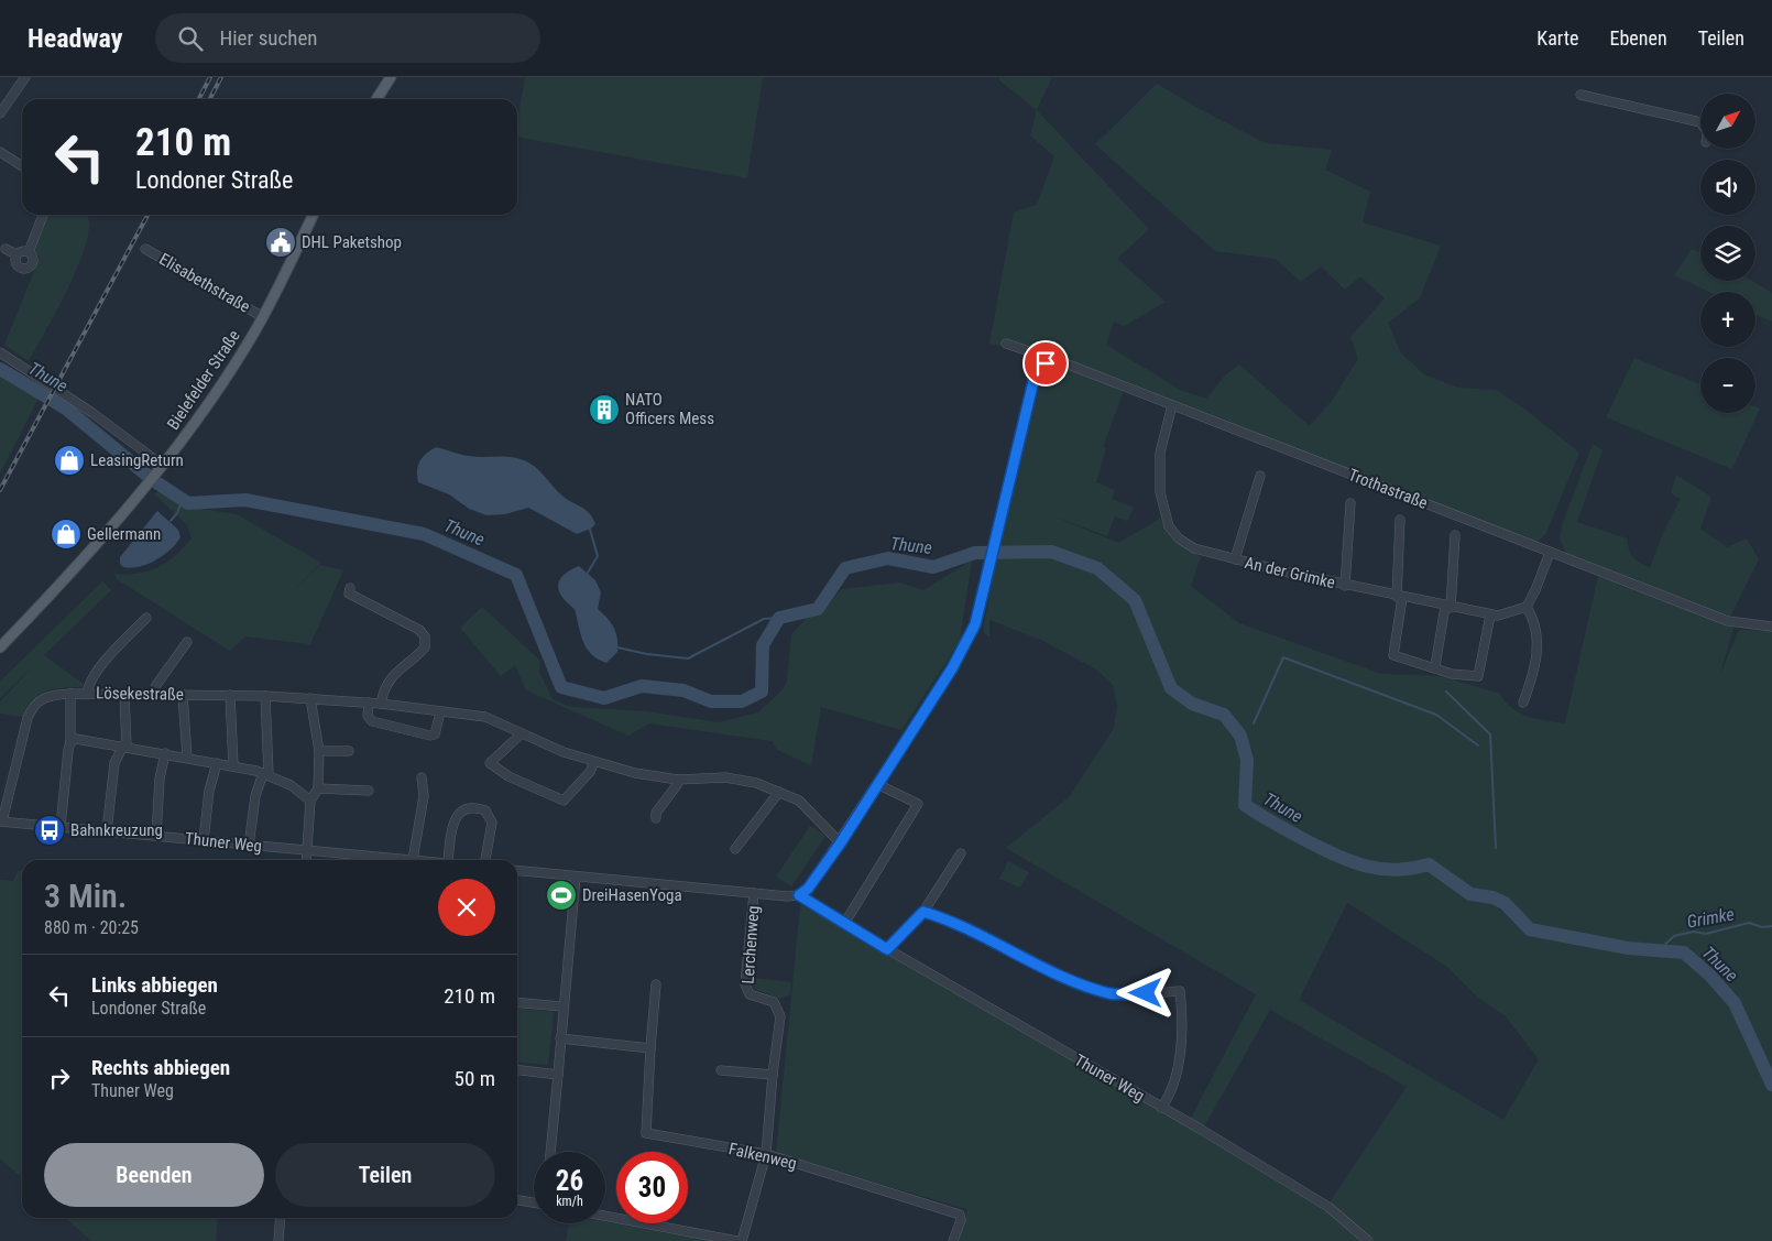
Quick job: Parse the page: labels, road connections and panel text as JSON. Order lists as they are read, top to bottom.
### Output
{
  "streets": {
    "main road": ["Bielefelder Straße"],
    "street": [
      "Elisabethstraße",
      "Trothastraße",
      "An der Grimke",
      "Lösekestraße",
      "Thuner Weg",
      "Lerchenweg",
      "Falkenweg"
    ]
  },
  "crossings": [
    ["Elisabethstraße", "Bielefelder Straße"],
    ["Trothastraße", "An der Grimke"],
    ["Lösekestraße", "Thuner Weg"],
    ["Lerchenweg", "Falkenweg"]
  ],
  "water": ["Thune", "Grimke"],
  "places": {
    "public building": ["DHL Paketshop"],
    "building": ["NATO Officers Mess"],
    "shop": ["LeasingReturn", "Gellermann"],
    "bus stop": ["Bahnkreuzung"],
    "sports": ["DreiHasenYoga"]
  },
  "north": "top right",
  "page": {
    "header": "Headway",
    "search": "Hier suchen",
    "nav": ["Karte", "Ebenen", "Teilen"],
    "map_buttons": ["+", "−"],
    "turn": ["210 m", "Londoner Straße"],
    "heading": ["3 Min.", "880 m · 20:25"],
    "list": [
      {
        "name": "Links abbiegen",
        "note": "Londoner Straße",
        "value": "210 m"
      },
      {
        "name": "Rechts abbiegen",
        "note": "Thuner Weg",
        "value": "50 m"
      }
    ],
    "buttons": ["Beenden", "Teilen"],
    "speed": "26 km/h",
    "limit": "30"
  }
}
